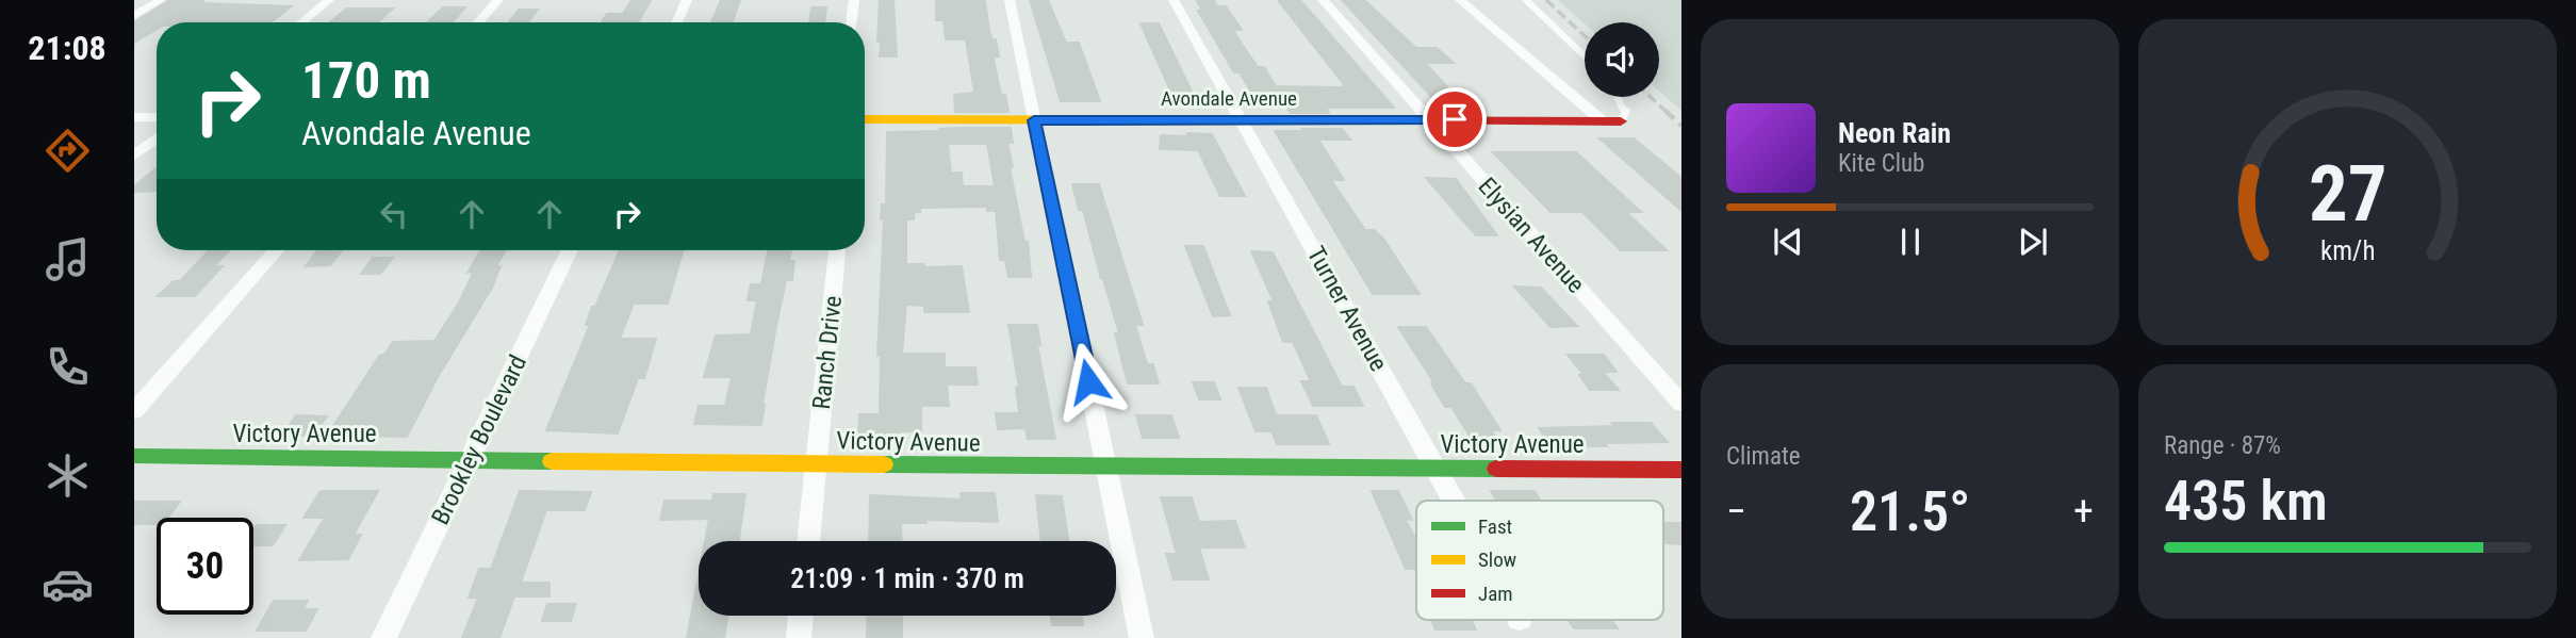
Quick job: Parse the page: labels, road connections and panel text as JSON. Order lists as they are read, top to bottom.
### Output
{
  "streets": {
    "street": [
      "Avondale Avenue",
      "Elysian Avenue",
      "Turner Avenue",
      "Ranch Drive",
      "Victory Avenue",
      "Brookley Boulevard"
    ]
  },
  "crossings": [
    ["Avondale Avenue", "Elysian Avenue"],
    ["Avondale Avenue", "Turner Avenue"],
    ["Turner Avenue", "Victory Avenue"],
    ["Ranch Drive", "Victory Avenue"],
    ["Victory Avenue", "Brookley Boulevard"]
  ],
  "legend": ["Fast", "Slow", "Jam"],
  "page": {
    "tabs": "21:08",
    "turn": ["170 m", "Avondale Avenue"],
    "song": ["Neon Rain", "Kite Club"],
    "tile": [
      "Climate",
      ["Range · 87%", "435 km"]
    ],
    "heat": ["−", "21.5°", "+"],
    "limit": "30",
    "trip": "21:09 · 1 min · 370 m",
    "gauge": ["27", "km/h"]
  }
}
